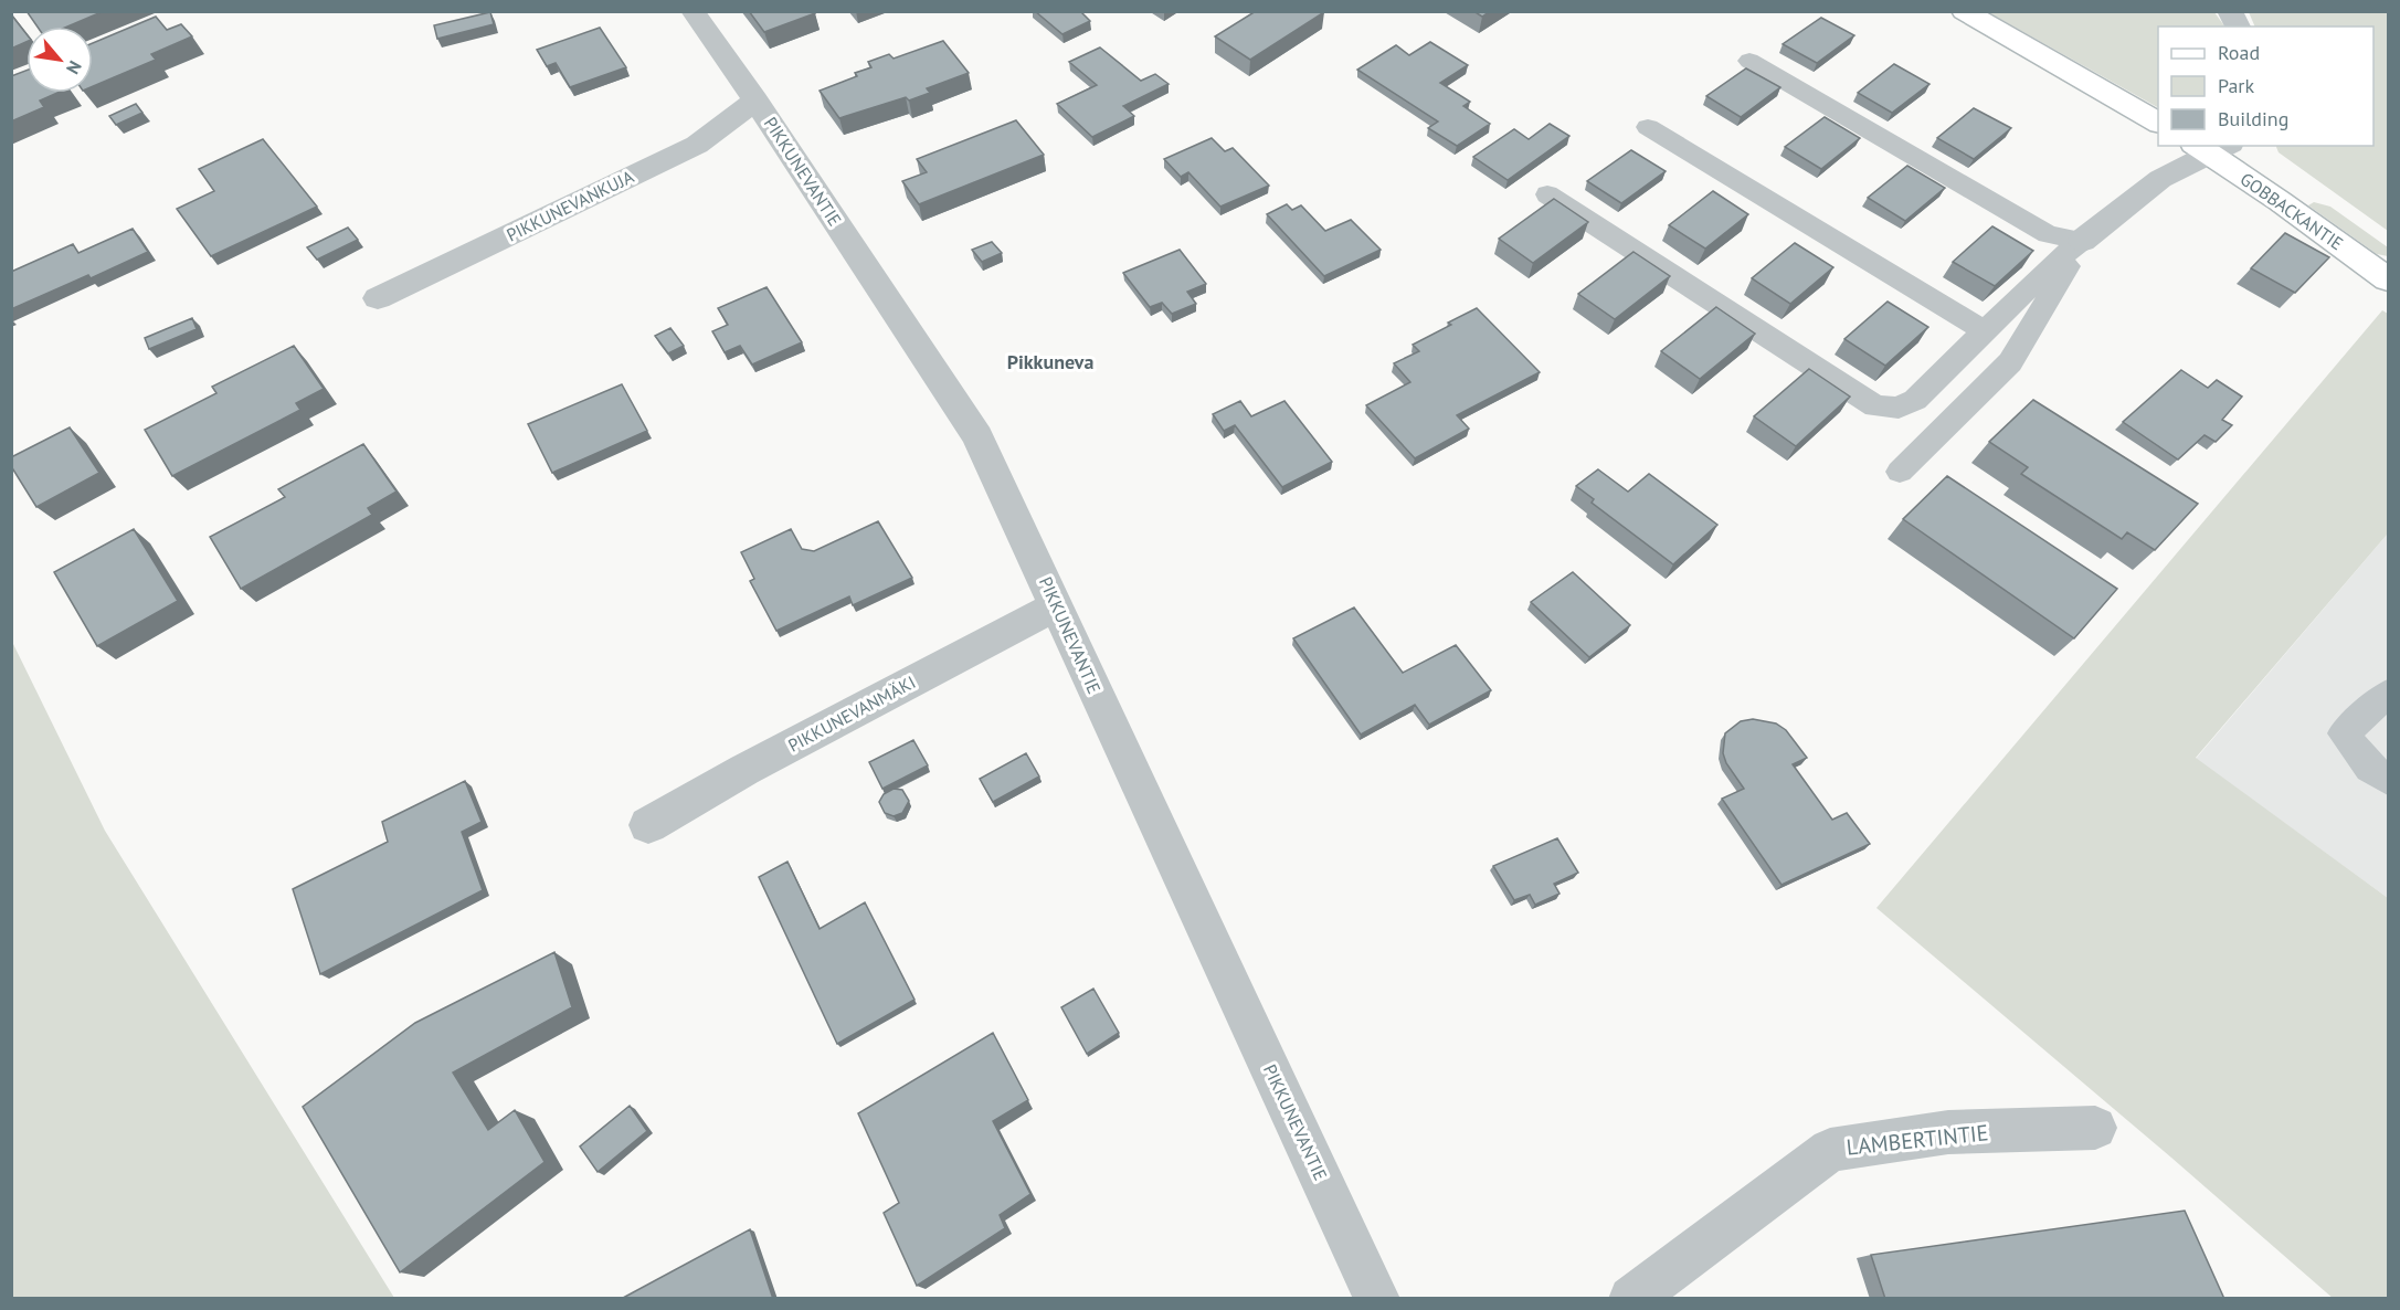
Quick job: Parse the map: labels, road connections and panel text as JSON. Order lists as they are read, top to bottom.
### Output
{
  "streets": {
    "street": [
      "PIKKUNEVANTIE",
      "PIKKUNEVANKUJA",
      "GOBBACKANTIE",
      "PIKKUNEVANMÄKI",
      "LAMBERTINTIE"
    ]
  },
  "crossings": [
    ["PIKKUNEVANTIE", "PIKKUNEVANKUJA"],
    ["PIKKUNEVANTIE", "PIKKUNEVANMÄKI"]
  ],
  "districts": ["Pikkuneva"],
  "legend": ["Road", "Park", "Building"],
  "north": "bottom right"
}
